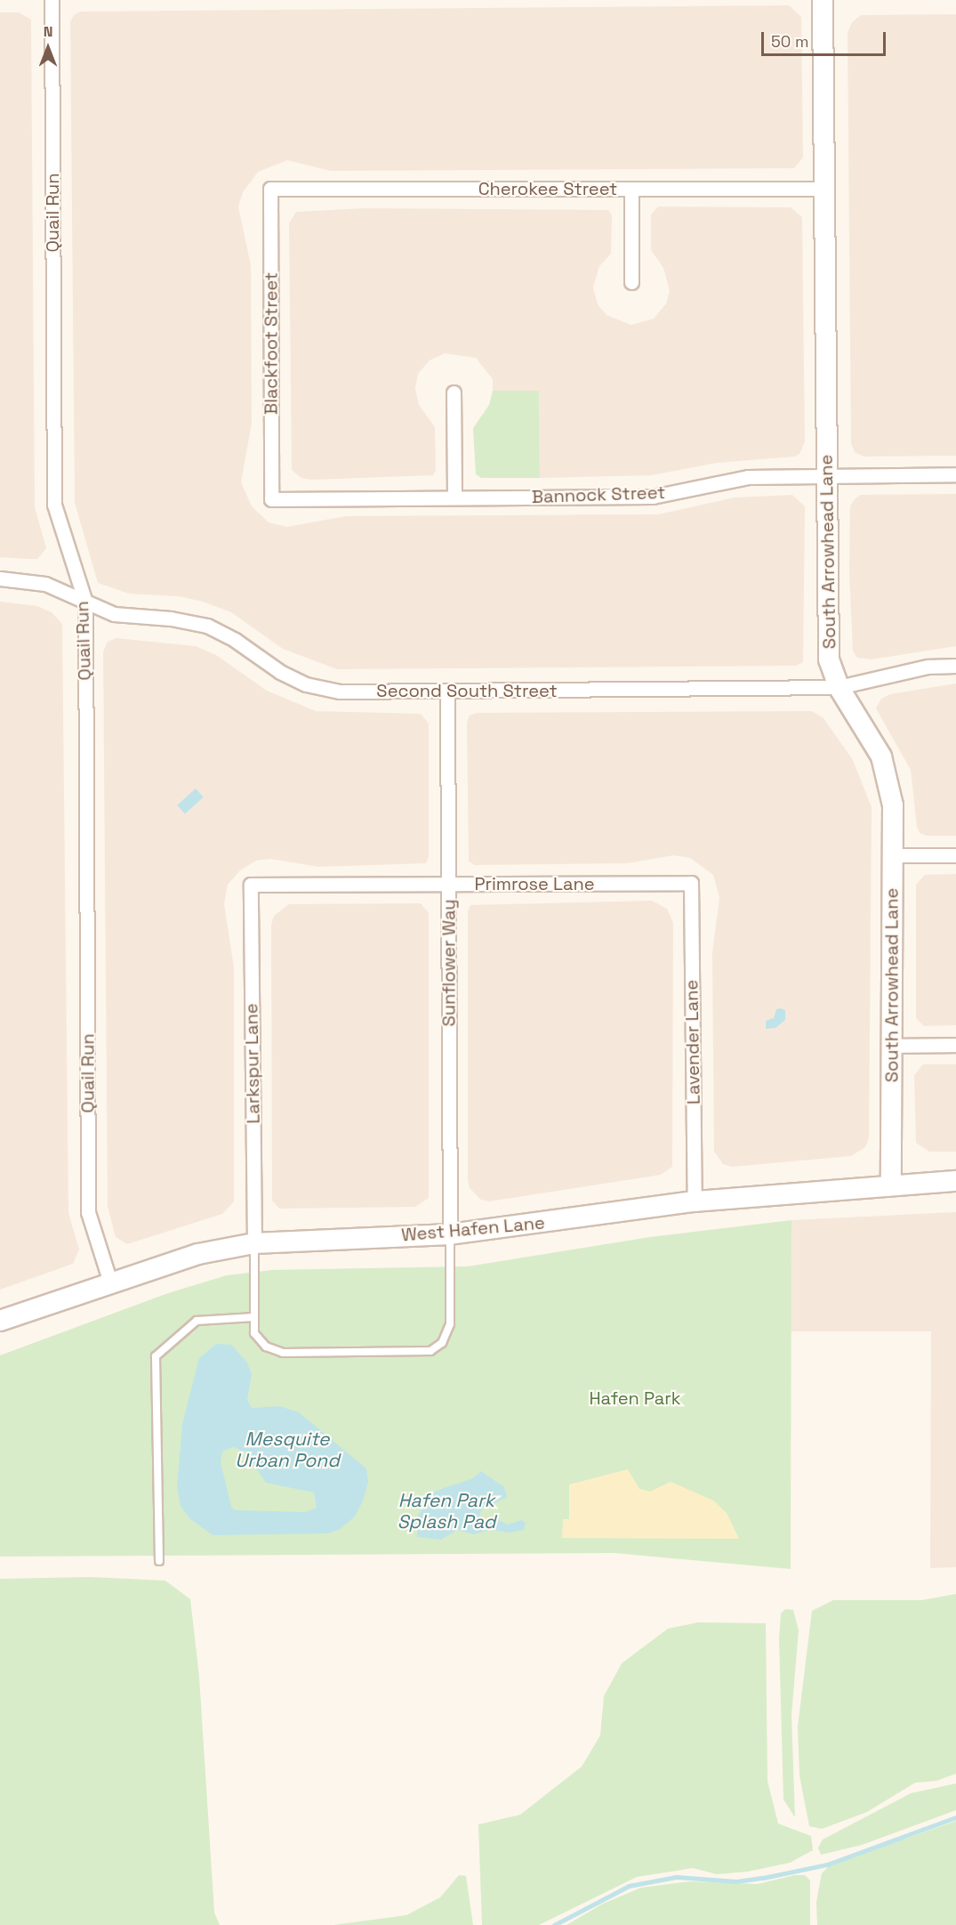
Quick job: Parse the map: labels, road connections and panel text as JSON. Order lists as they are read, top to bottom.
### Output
{
  "streets": {
    "street": [
      "Cherokee Street",
      "Quail Run",
      "Blackfoot Street",
      "Bannock Street",
      "South Arrowhead Lane",
      "Second South Street",
      "Primrose Lane",
      "Sunflower Way",
      "Lavender Lane",
      "Larkspur Lane",
      "West Hafen Lane"
    ]
  },
  "crossings": [
    ["Cherokee Street", "Blackfoot Street"],
    ["Cherokee Street", "South Arrowhead Lane"],
    ["Quail Run", "Second South Street"],
    ["Quail Run", "West Hafen Lane"],
    ["Blackfoot Street", "Bannock Street"],
    ["Bannock Street", "South Arrowhead Lane"],
    ["South Arrowhead Lane", "Second South Street"],
    ["South Arrowhead Lane", "West Hafen Lane"],
    ["Second South Street", "Sunflower Way"],
    ["Primrose Lane", "Sunflower Way"],
    ["Primrose Lane", "Lavender Lane"],
    ["Primrose Lane", "Larkspur Lane"],
    ["Sunflower Way", "West Hafen Lane"],
    ["Lavender Lane", "West Hafen Lane"],
    ["Larkspur Lane", "West Hafen Lane"]
  ],
  "water": ["Mesquite Urban Pond", "Hafen Park Splash Pad"],
  "parks": ["Hafen Park"],
  "scale_bar": "50 m",
  "north": "top"
}
